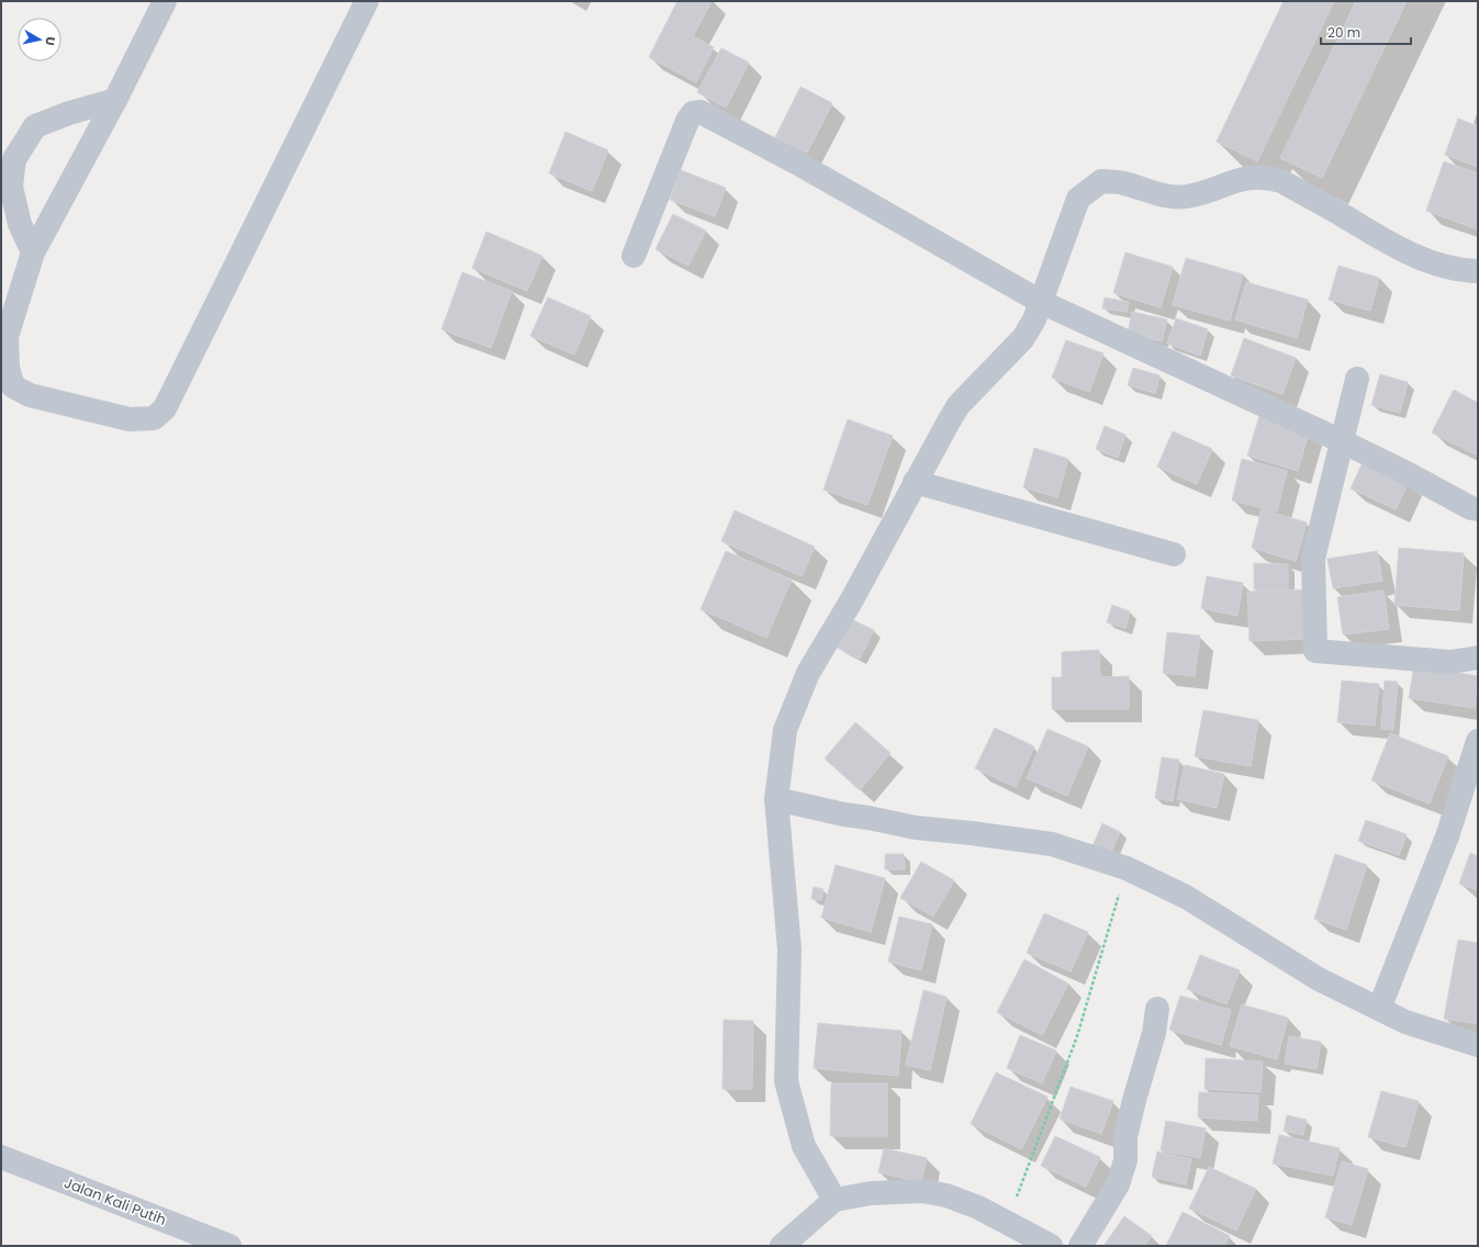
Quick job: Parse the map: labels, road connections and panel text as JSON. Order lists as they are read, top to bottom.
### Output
{
  "streets": {
    "street": ["Jalan Kali Putih"]
  },
  "scale_bar": "20 m",
  "north": "right"
}
